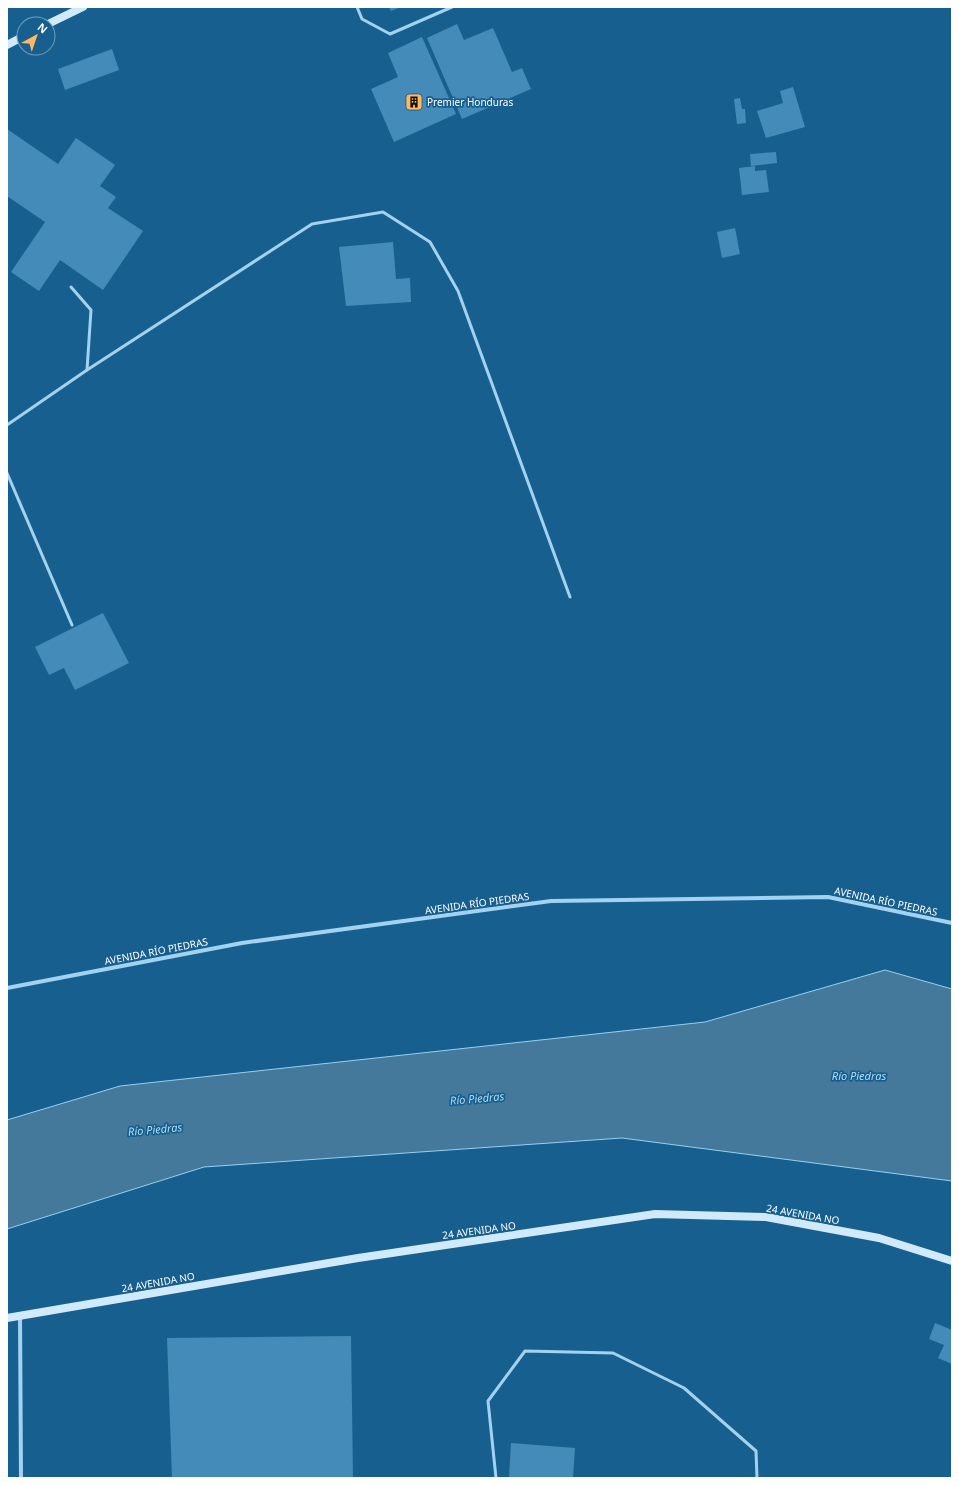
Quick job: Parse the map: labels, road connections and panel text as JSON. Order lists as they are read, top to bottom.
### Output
{
  "streets": {
    "street": ["AVENIDA RÍO PIEDRAS", "24 AVENIDA NO"]
  },
  "water": ["Río Piedras"],
  "places": {
    "building": ["Premier Honduras"]
  },
  "north": "top right"
}
